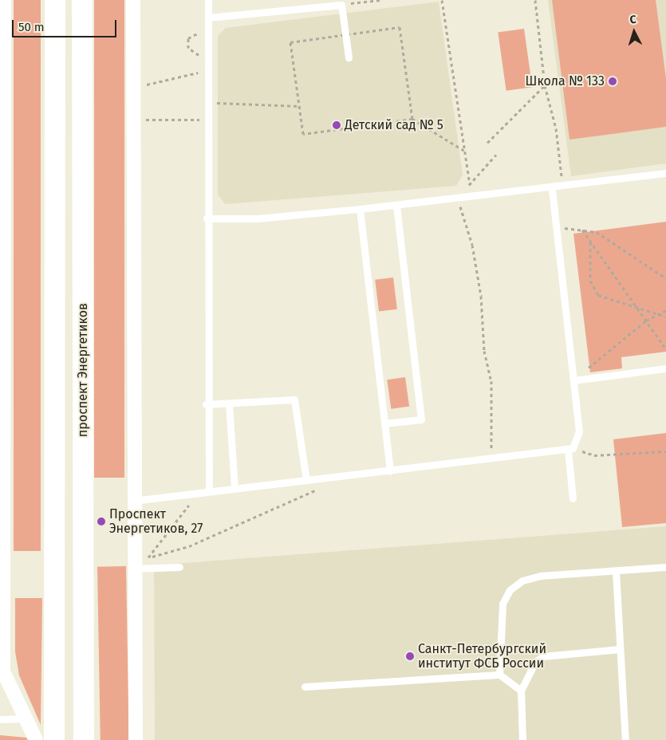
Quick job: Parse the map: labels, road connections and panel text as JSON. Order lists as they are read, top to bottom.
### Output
{
  "streets": {
    "main road": ["проспект Энергетиков"]
  },
  "places": [
    "Школа № 133",
    "Детский сад № 5",
    "Проспект Энергетиков, 27",
    "Санкт-Петербургский институт ФСБ России"
  ],
  "scale_bar": "50 m",
  "north": "top"
}
